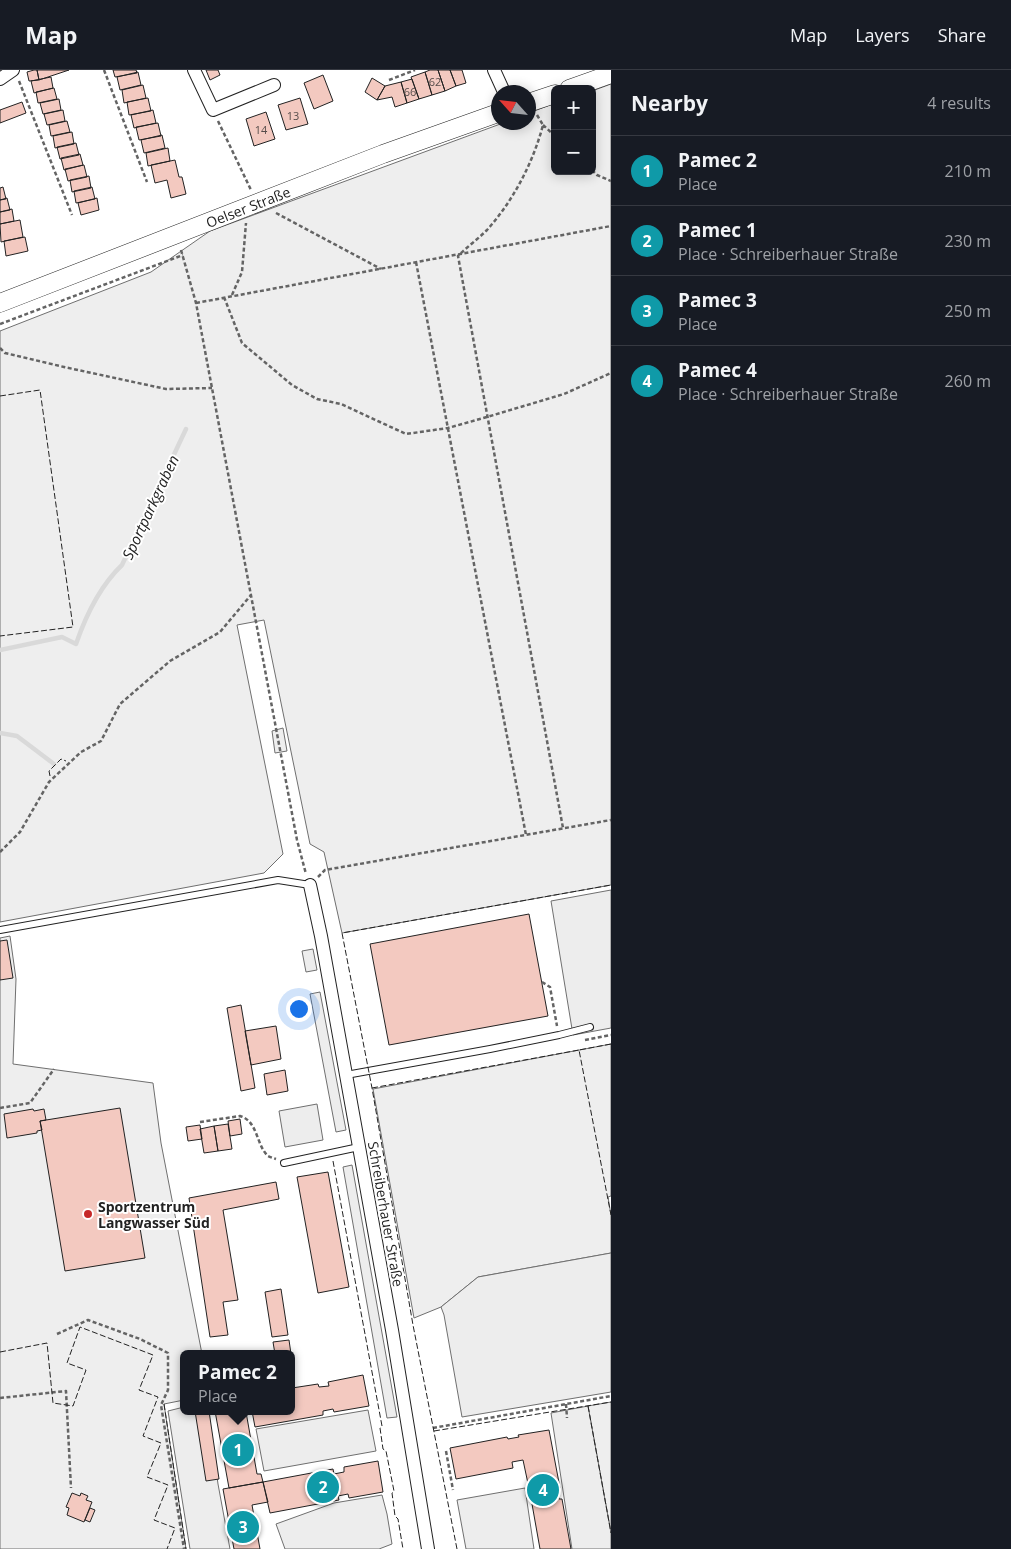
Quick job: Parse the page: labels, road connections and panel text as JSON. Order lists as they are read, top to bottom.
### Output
{
  "streets": {
    "main road": ["Oelser Straße"],
    "street": ["Schreiberhauer Straße"]
  },
  "water": ["Sportparkgraben"],
  "places": ["Sportzentrum Langwasser Süd"],
  "house_numbers": [
    "62",
    "66",
    "13",
    "14"
  ],
  "north": "top left",
  "page": {
    "header": "Map",
    "nav": ["Map", "Layers", "Share"],
    "heading": ["Nearby", "4 results"],
    "map_buttons": ["+", "−"],
    "list": [
      {
        "mark": "1",
        "name": "Pamec 2",
        "note": "Place",
        "value": "210 m"
      },
      {
        "mark": "2",
        "name": "Pamec 1",
        "note": "Place · Schreiberhauer Straße",
        "value": "230 m"
      },
      {
        "mark": "3",
        "name": "Pamec 3",
        "note": "Place",
        "value": "250 m"
      },
      {
        "mark": "4",
        "name": "Pamec 4",
        "note": "Place · Schreiberhauer Straße",
        "value": "260 m"
      }
    ],
    "popup": ["Pamec 2", "Place"],
    "pins": [
      "1",
      "2",
      "4",
      "3"
    ]
  }
}
